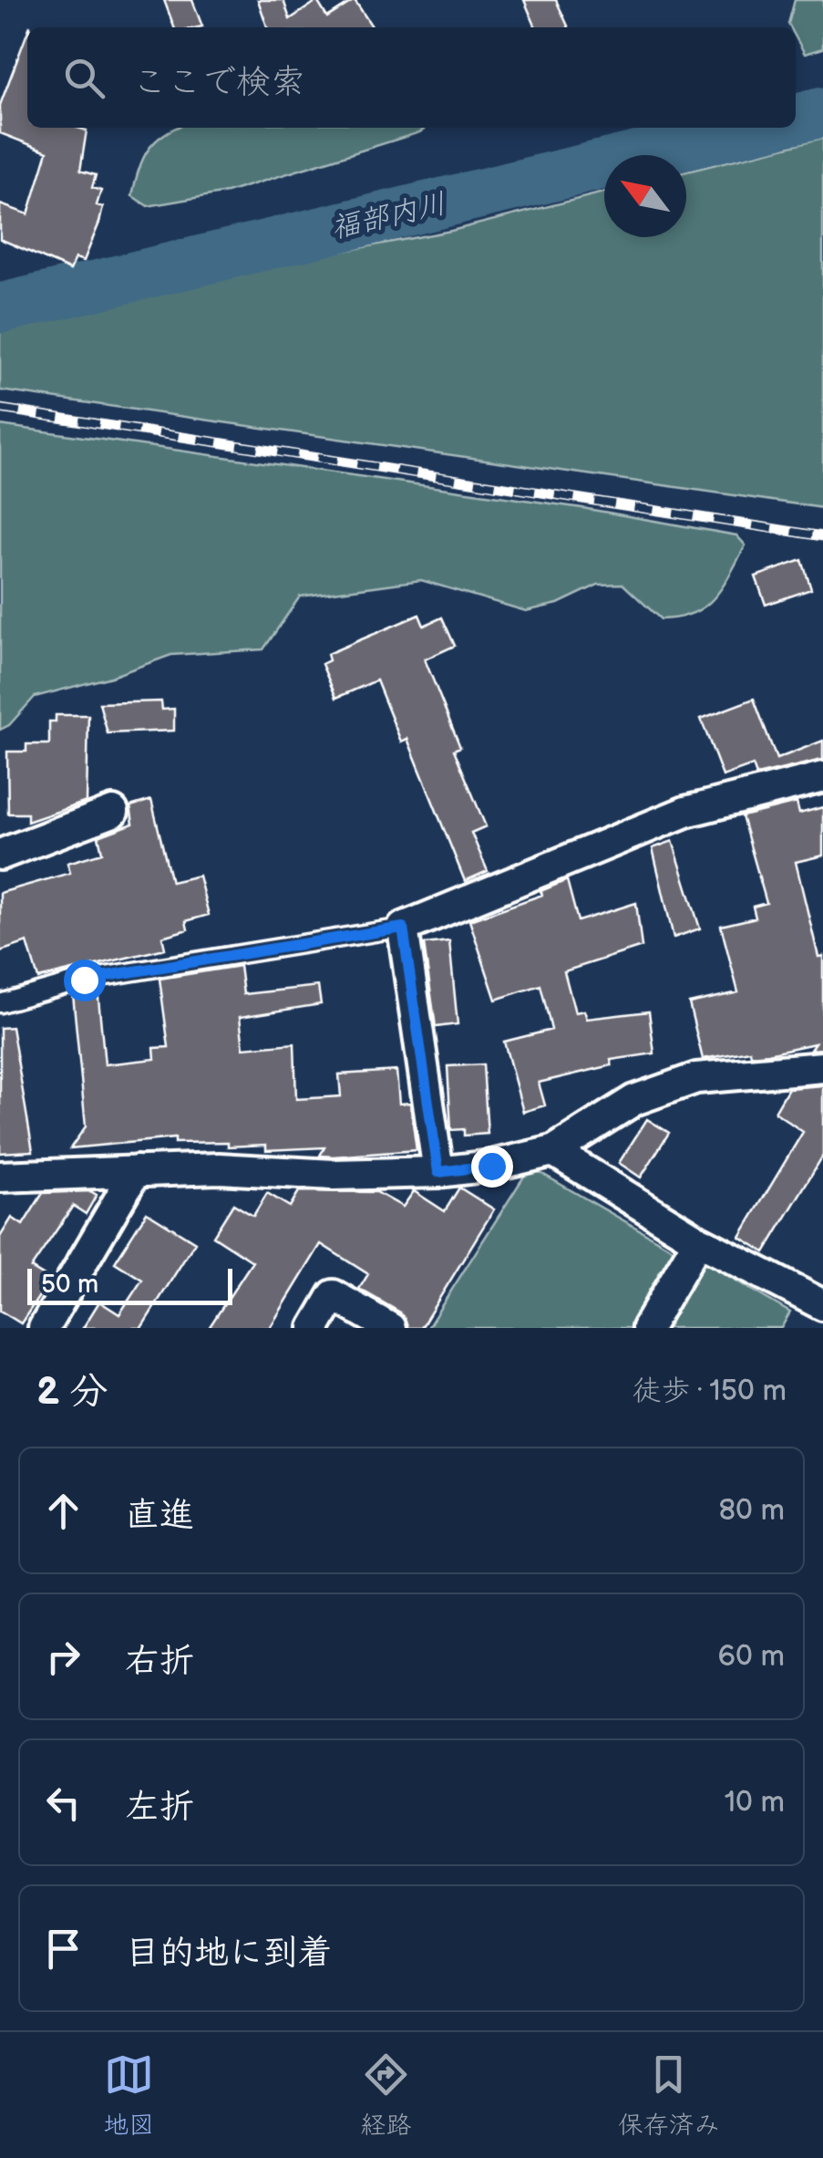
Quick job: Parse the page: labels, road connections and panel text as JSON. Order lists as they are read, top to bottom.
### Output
{
  "water": ["福部内川"],
  "scale_bar": "50 m",
  "north": "top left",
  "page": {
    "search": "ここで検索",
    "scale": "50 m",
    "heading": ["2 分", "徒歩 · 150 m"],
    "list": [
      ["直進", "80 m"],
      ["右折", "60 m"],
      ["左折", "10 m"],
      "目的地に到着"
    ],
    "nav": ["地図", "経路", "保存済み"]
  }
}
